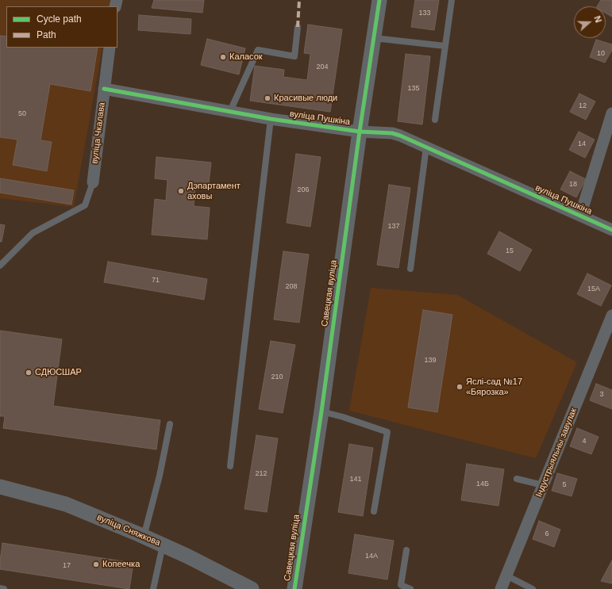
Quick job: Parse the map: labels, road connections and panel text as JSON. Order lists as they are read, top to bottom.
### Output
{
  "streets": {
    "street": [
      "вуліца Пушкіна",
      "вуліца Чкалава",
      "Савецкая вуліца",
      "Індустрыяльны завулак",
      "вуліца Сняжкова"
    ]
  },
  "crossings": [
    ["вуліца Пушкіна", "вуліца Чкалава"],
    ["вуліца Пушкіна", "Савецкая вуліца"]
  ],
  "places": [
    "Каласок",
    "Красивые люди",
    "Дэпартамент аховы",
    "СДЮСШАР",
    "Яслі-сад №17 «Бярозка»",
    "Копеечка"
  ],
  "house_numbers": [
    "133",
    "10",
    "204",
    "135",
    "12",
    "50",
    "14",
    "18",
    "206",
    "137",
    "15",
    "71",
    "208",
    "15А",
    "139",
    "210",
    "3",
    "4",
    "212",
    "141",
    "14Б",
    "5",
    "6",
    "14А",
    "17"
  ],
  "legend": ["Cycle path", "Path"],
  "north": "right"
}
